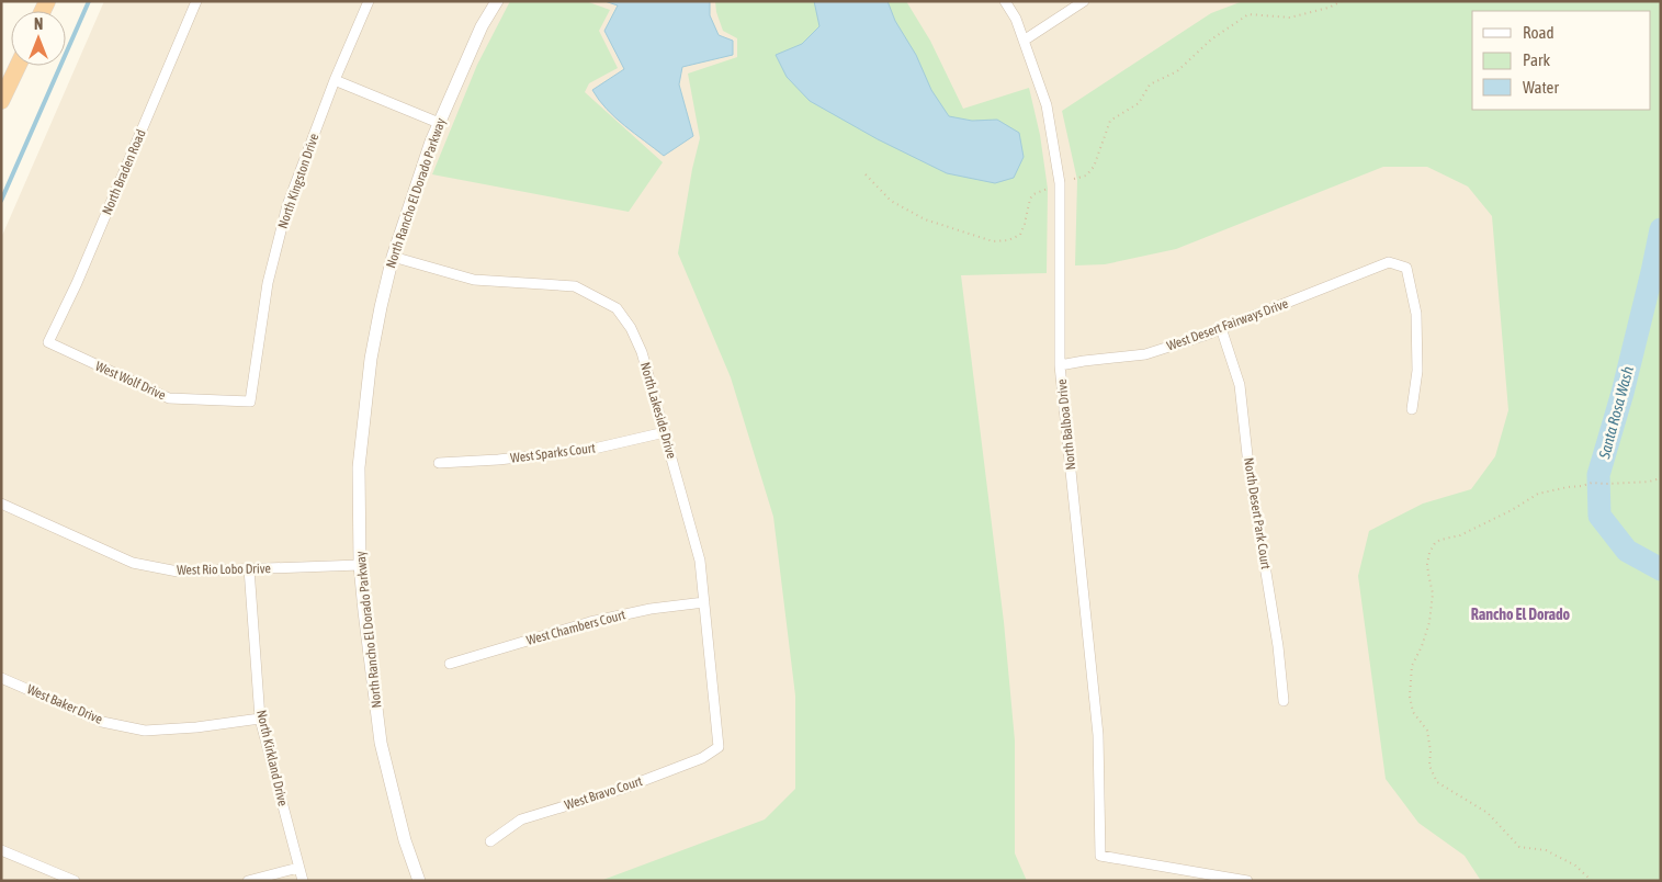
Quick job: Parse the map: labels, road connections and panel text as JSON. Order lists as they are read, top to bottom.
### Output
{
  "streets": {
    "street": [
      "North Braden Road",
      "North Kingston Drive",
      "North Rancho El Dorado Parkway",
      "West Desert Fairways Drive",
      "West Wolf Drive",
      "North Lakeside Drive",
      "North Balboa Drive",
      "West Sparks Court",
      "North Desert Park Court",
      "West Rio Lobo Drive",
      "West Chambers Court",
      "West Baker Drive",
      "North Kirkland Drive",
      "West Bravo Court"
    ]
  },
  "crossings": [
    ["North Braden Road", "West Wolf Drive"],
    ["North Kingston Drive", "West Wolf Drive"],
    ["North Rancho El Dorado Parkway", "North Lakeside Drive"],
    ["North Rancho El Dorado Parkway", "West Rio Lobo Drive"],
    ["West Desert Fairways Drive", "North Balboa Drive"],
    ["West Desert Fairways Drive", "North Desert Park Court"],
    ["North Lakeside Drive", "West Sparks Court"],
    ["North Lakeside Drive", "West Chambers Court"],
    ["North Lakeside Drive", "West Bravo Court"],
    ["West Rio Lobo Drive", "North Kirkland Drive"],
    ["West Baker Drive", "North Kirkland Drive"]
  ],
  "districts": ["Rancho El Dorado"],
  "water": ["Santa Rosa Wash"],
  "legend": ["Road", "Park", "Water"],
  "north": "top"
}
